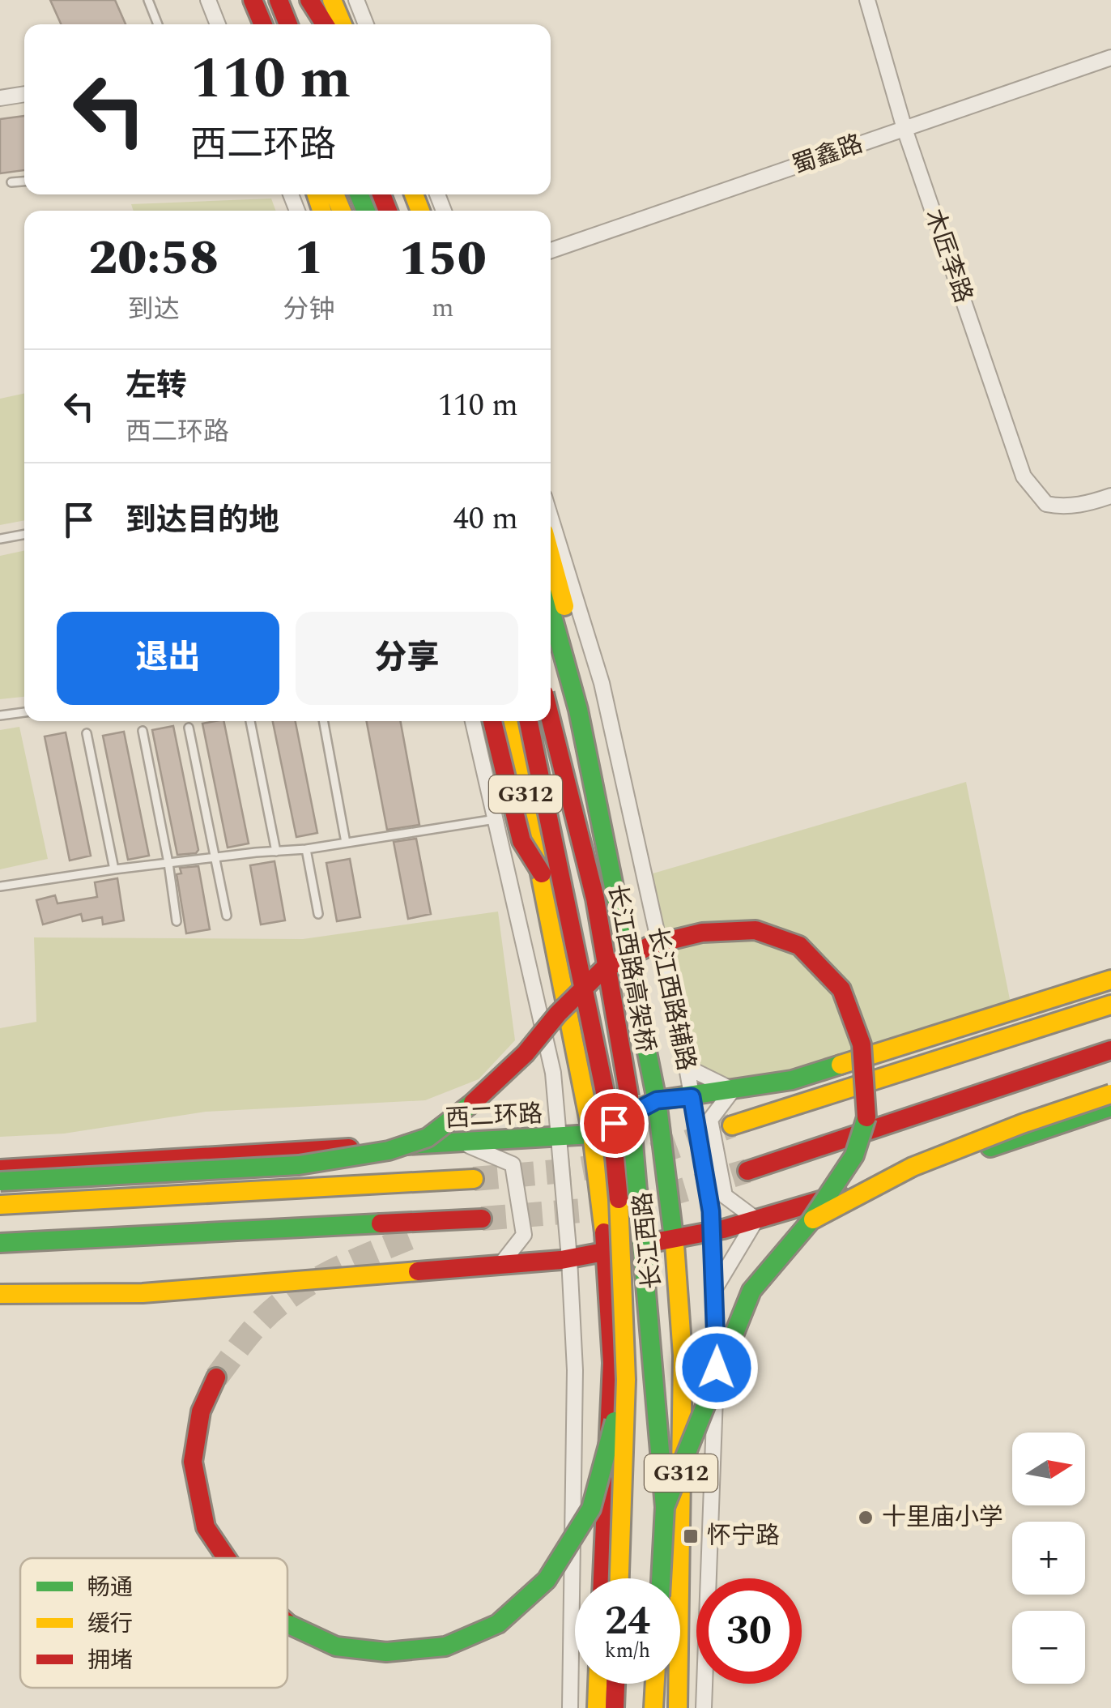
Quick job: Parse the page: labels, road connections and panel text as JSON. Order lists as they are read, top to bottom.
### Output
{
  "streets": {
    "highway": [
      "G312",
      "长江西路高架桥",
      "西二环路",
      "长江西路"
    ],
    "street": ["蜀鑫路", "木匠李路", "长江西路辅路"]
  },
  "crossings": [
    ["蜀鑫路", "木匠李路"],
    ["长江西路辅路", "西二环路"],
    ["西二环路", "长江西路"]
  ],
  "places": {
    "other": ["十里庙小学"],
    "transit": ["怀宁路"]
  },
  "legend": ["畅通", "缓行", "拥堵"],
  "north": "right",
  "page": {
    "turn": ["110 m", "西二环路"],
    "eta": [
      "20:58",
      "到达",
      "1",
      "分钟",
      "150",
      "m"
    ],
    "list": [
      {
        "name": "左转",
        "note": "西二环路",
        "value": "110 m"
      },
      {
        "name": "到达目的地",
        "value": "40 m"
      }
    ],
    "buttons": ["退出", "分享"],
    "map_buttons": ["+", "−"],
    "speed": "24 km/h",
    "limit": "30"
  }
}
